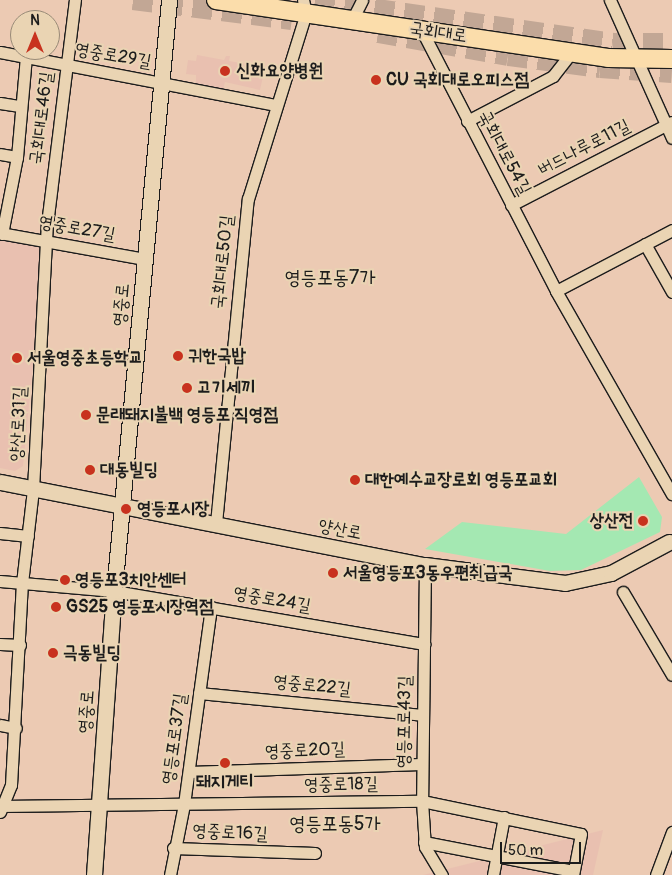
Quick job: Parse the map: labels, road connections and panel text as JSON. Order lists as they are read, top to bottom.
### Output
{
  "streets": {
    "main road": ["국회대로", "영중로", "양산로"],
    "street": [
      "영중로29길",
      "국회대로46길",
      "버드나루로11길",
      "국회대로54길",
      "영중로27길",
      "국회대로50길",
      "양산로31길",
      "영중로24길",
      "영중로22길",
      "영등포로43길",
      "영등포로37길",
      "영중로20길",
      "영중로18길",
      "영중로16길"
    ]
  },
  "crossings": [
    ["국회대로", "국회대로54길"],
    ["국회대로", "국회대로50길"],
    ["영중로29길", "국회대로46길"],
    ["영중로29길", "영중로"],
    ["국회대로46길", "영중로27길"],
    ["국회대로46길", "양산로31길"],
    ["버드나루로11길", "국회대로54길"],
    ["영중로27길", "영중로"],
    ["영중로27길", "양산로31길"],
    ["국회대로50길", "양산로"],
    ["영중로", "양산로"],
    ["영중로", "영중로24길"],
    ["영중로", "영중로18길"],
    ["양산로31길", "양산로"],
    ["양산로", "영등포로43길"],
    ["영중로24길", "영등포로43길"],
    ["영중로24길", "영등포로37길"],
    ["영중로22길", "영등포로43길"],
    ["영중로22길", "영등포로37길"],
    ["영등포로43길", "영중로20길"],
    ["영등포로43길", "영중로18길"],
    ["영등포로37길", "영중로20길"],
    ["영등포로37길", "영중로18길"],
    ["영등포로37길", "영중로16길"]
  ],
  "districts": ["영등포동7가", "영등포동5가"],
  "places": [
    "신화요양병원",
    "CU 국회대로오피스점",
    "귀한국밥",
    "서울영중초등학교",
    "고기세끼",
    "문래돼지불백 영등포 직영점",
    "대동빌딩",
    "대한예수교장로회 영등포교회",
    "영등포시장",
    "상산전",
    "서울영등포3동우편취급국",
    "영등포3치안센터",
    "GS25 영등포시장역점",
    "극동빌딩",
    "돼지게티"
  ],
  "scale_bar": "50 m",
  "north": "top"
}
